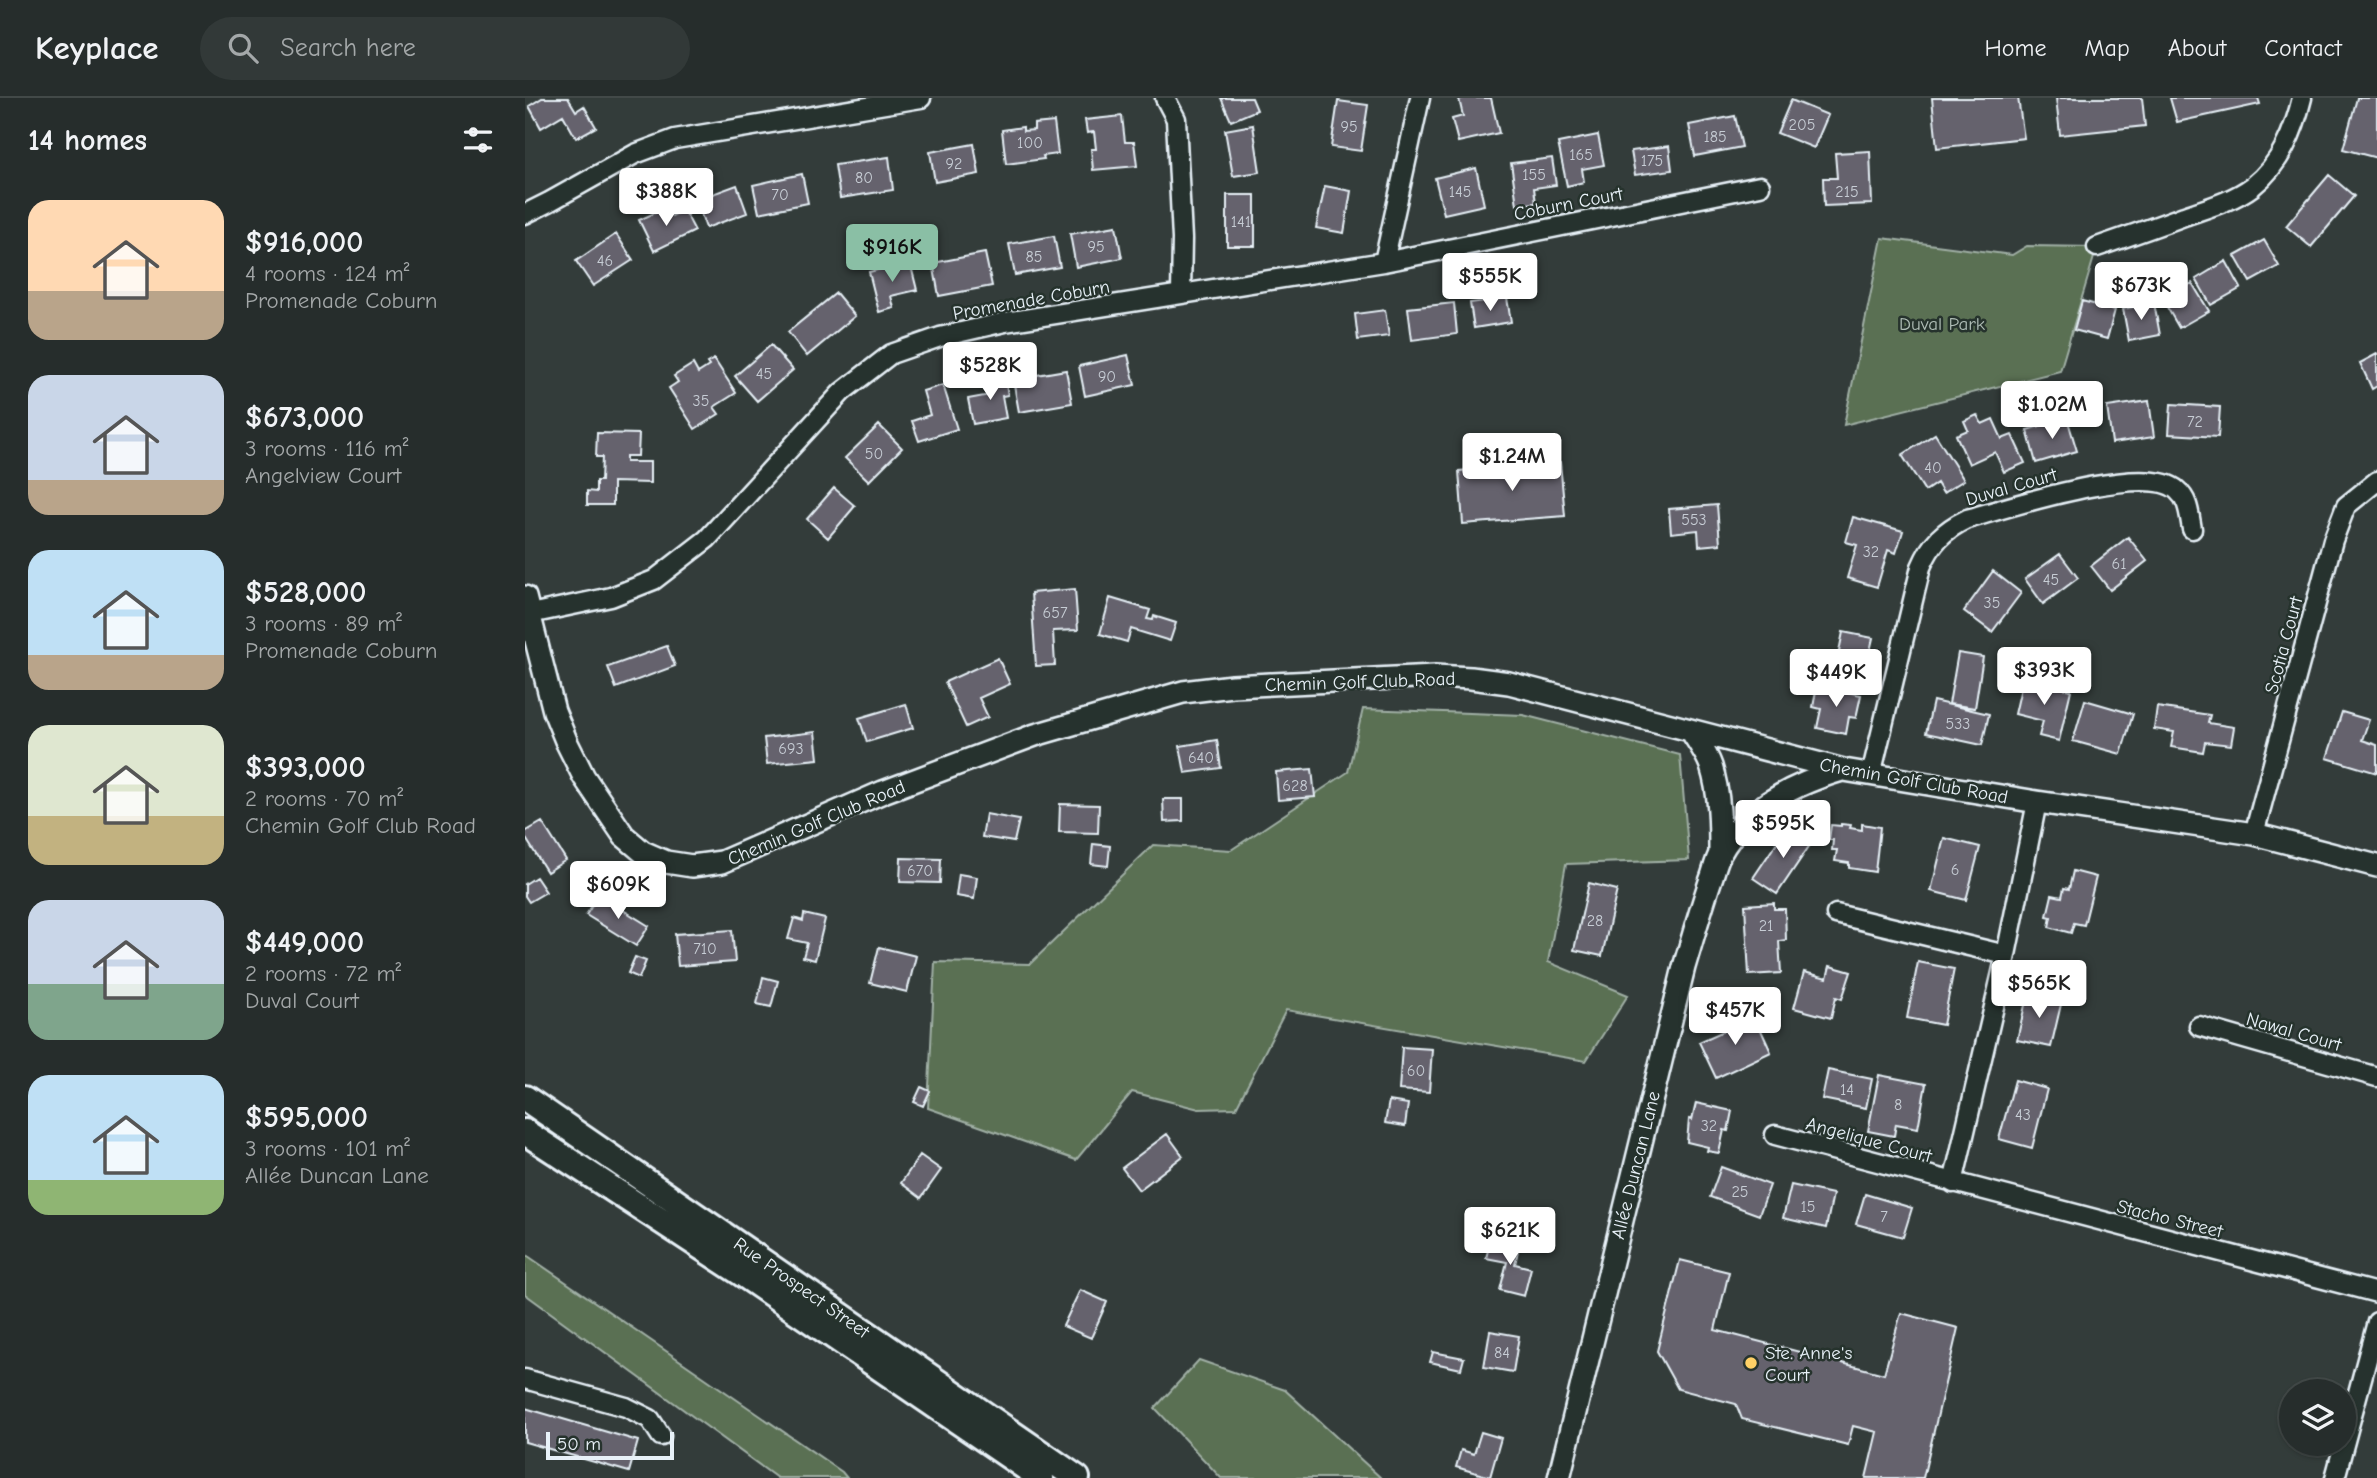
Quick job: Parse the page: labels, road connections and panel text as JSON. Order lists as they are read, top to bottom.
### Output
{
  "streets": {
    "main road": ["Rue Prospect Street"],
    "street": [
      "Coburn Court",
      "Promenade Coburn",
      "Duval Court",
      "Scotia Court",
      "Chemin Golf Club Road",
      "Nawal Court",
      "Angelique Court",
      "Allée Duncan Lane",
      "Stacho Street"
    ]
  },
  "crossings": [
    ["Coburn Court", "Promenade Coburn"],
    ["Promenade Coburn", "Chemin Golf Club Road"],
    ["Duval Court", "Chemin Golf Club Road"],
    ["Scotia Court", "Chemin Golf Club Road"],
    ["Angelique Court", "Stacho Street"]
  ],
  "parks": ["Duval Park"],
  "places": ["Ste. Anne's Court"],
  "house_numbers": [
    "205",
    "95",
    "185",
    "100",
    "165",
    "175",
    "92",
    "155",
    "80",
    "145",
    "215",
    "70",
    "141",
    "95",
    "85",
    "46",
    "45",
    "90",
    "35",
    "72",
    "50",
    "40",
    "553",
    "32",
    "61",
    "45",
    "35",
    "657",
    "533",
    "693",
    "640",
    "628",
    "6",
    "670",
    "28",
    "21",
    "710",
    "60",
    "14",
    "8",
    "43",
    "32",
    "25",
    "15",
    "7",
    "84"
  ],
  "scale_bar": "50 m",
  "page": {
    "header": "Keyplace",
    "search": "Search here",
    "nav": [
      "Home",
      "Map",
      "About",
      "Contact"
    ],
    "heading": "14 homes",
    "price": [
      "$388K",
      "$916K",
      "$555K",
      "$673K",
      "$528K",
      "$1.02M",
      "$1.24M",
      "$393K",
      "$449K",
      "$595K",
      "$609K",
      "$565K",
      "$457K",
      "$621K"
    ],
    "list": [
      {
        "name": "$916,000",
        "note": "4 rooms · 124 m² · Promenade Coburn"
      },
      {
        "name": "$673,000",
        "note": "3 rooms · 116 m² · Angelview Court"
      },
      {
        "name": "$528,000",
        "note": "3 rooms · 89 m² · Promenade Coburn"
      },
      {
        "name": "$393,000",
        "note": "2 rooms · 70 m² · Chemin Golf Club Road"
      },
      {
        "name": "$449,000",
        "note": "2 rooms · 72 m² · Duval Court"
      },
      {
        "name": "$595,000",
        "note": "3 rooms · 101 m² · Allée Duncan Lane"
      }
    ],
    "scale": "50 m"
  }
}
